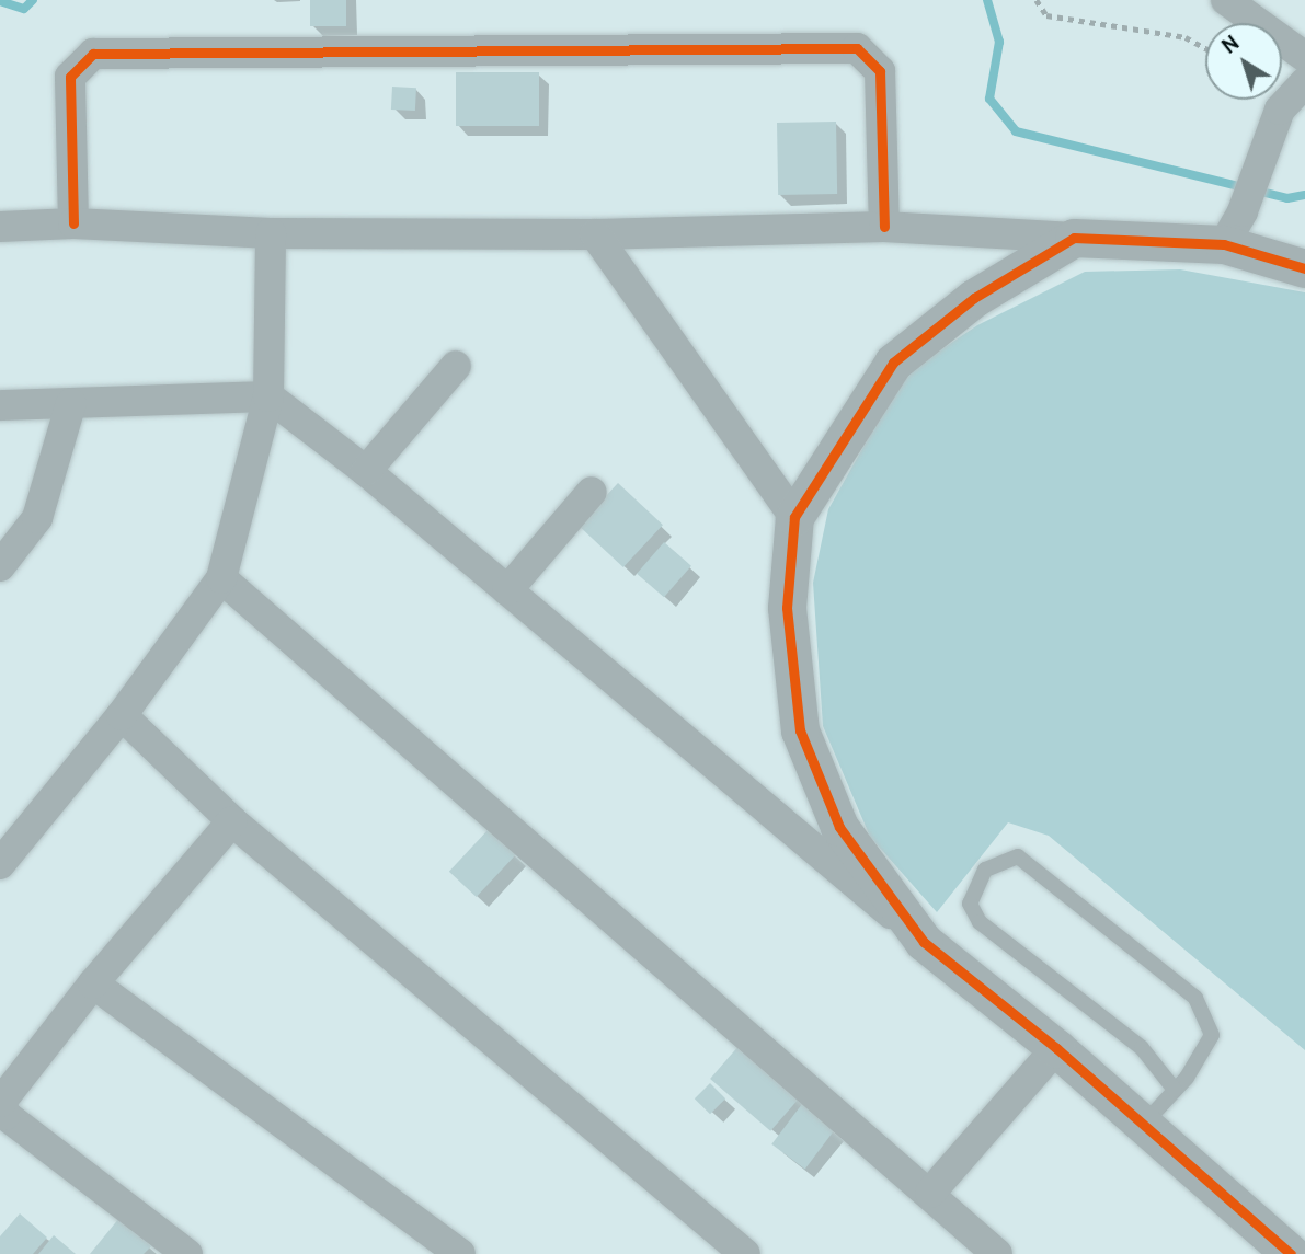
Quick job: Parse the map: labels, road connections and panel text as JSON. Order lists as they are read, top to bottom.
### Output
{
  "north": "top left"
}
